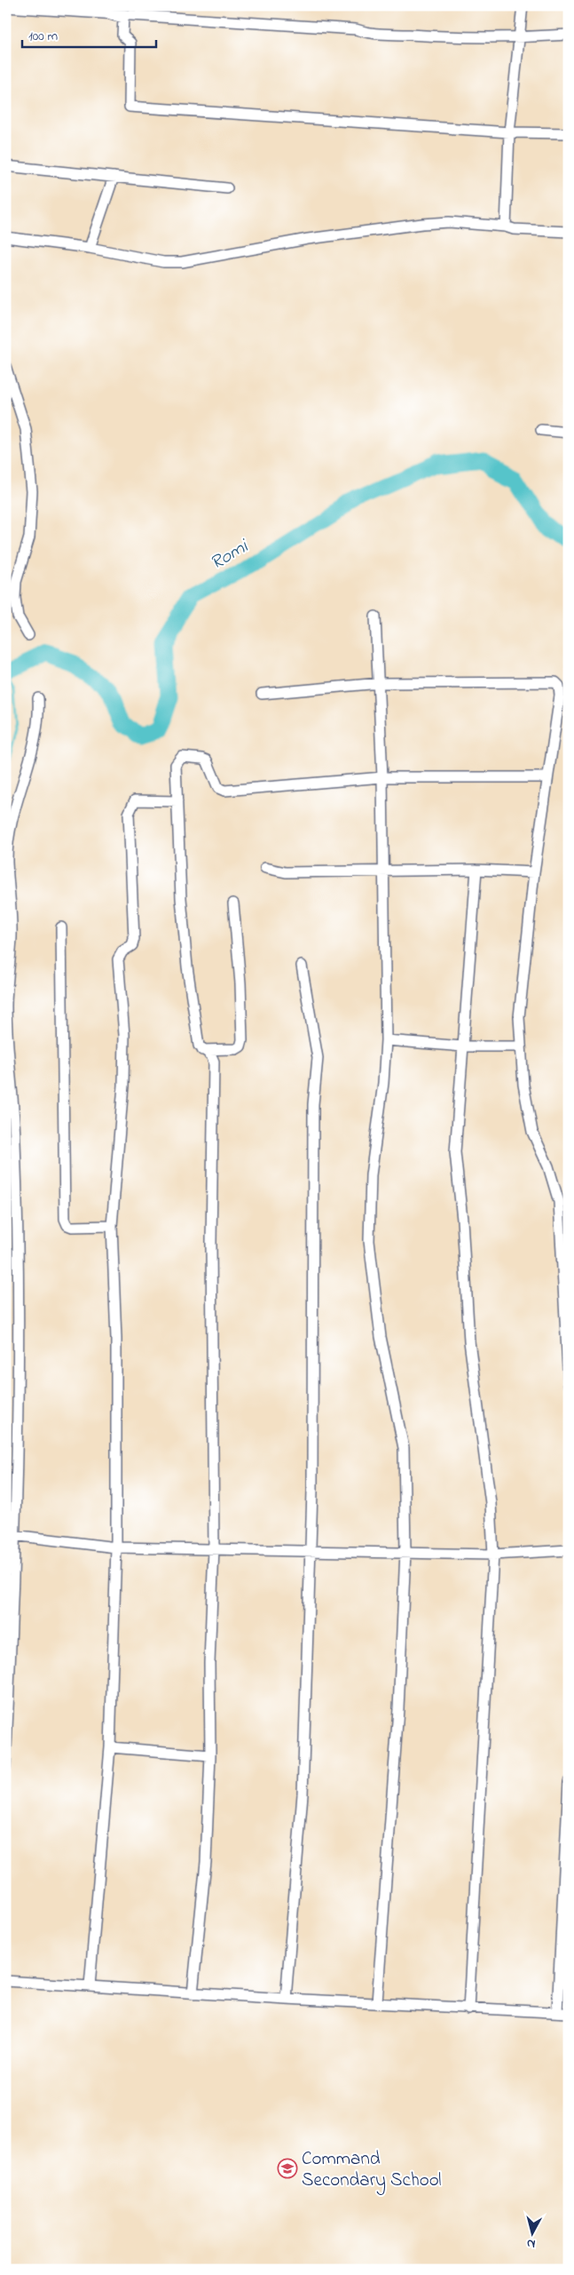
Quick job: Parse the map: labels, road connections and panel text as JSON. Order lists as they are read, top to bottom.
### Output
{
  "water": ["Romi"],
  "places": {
    "school or university": ["Command Secondary School"]
  },
  "scale_bar": "100 m",
  "north": "bottom"
}
